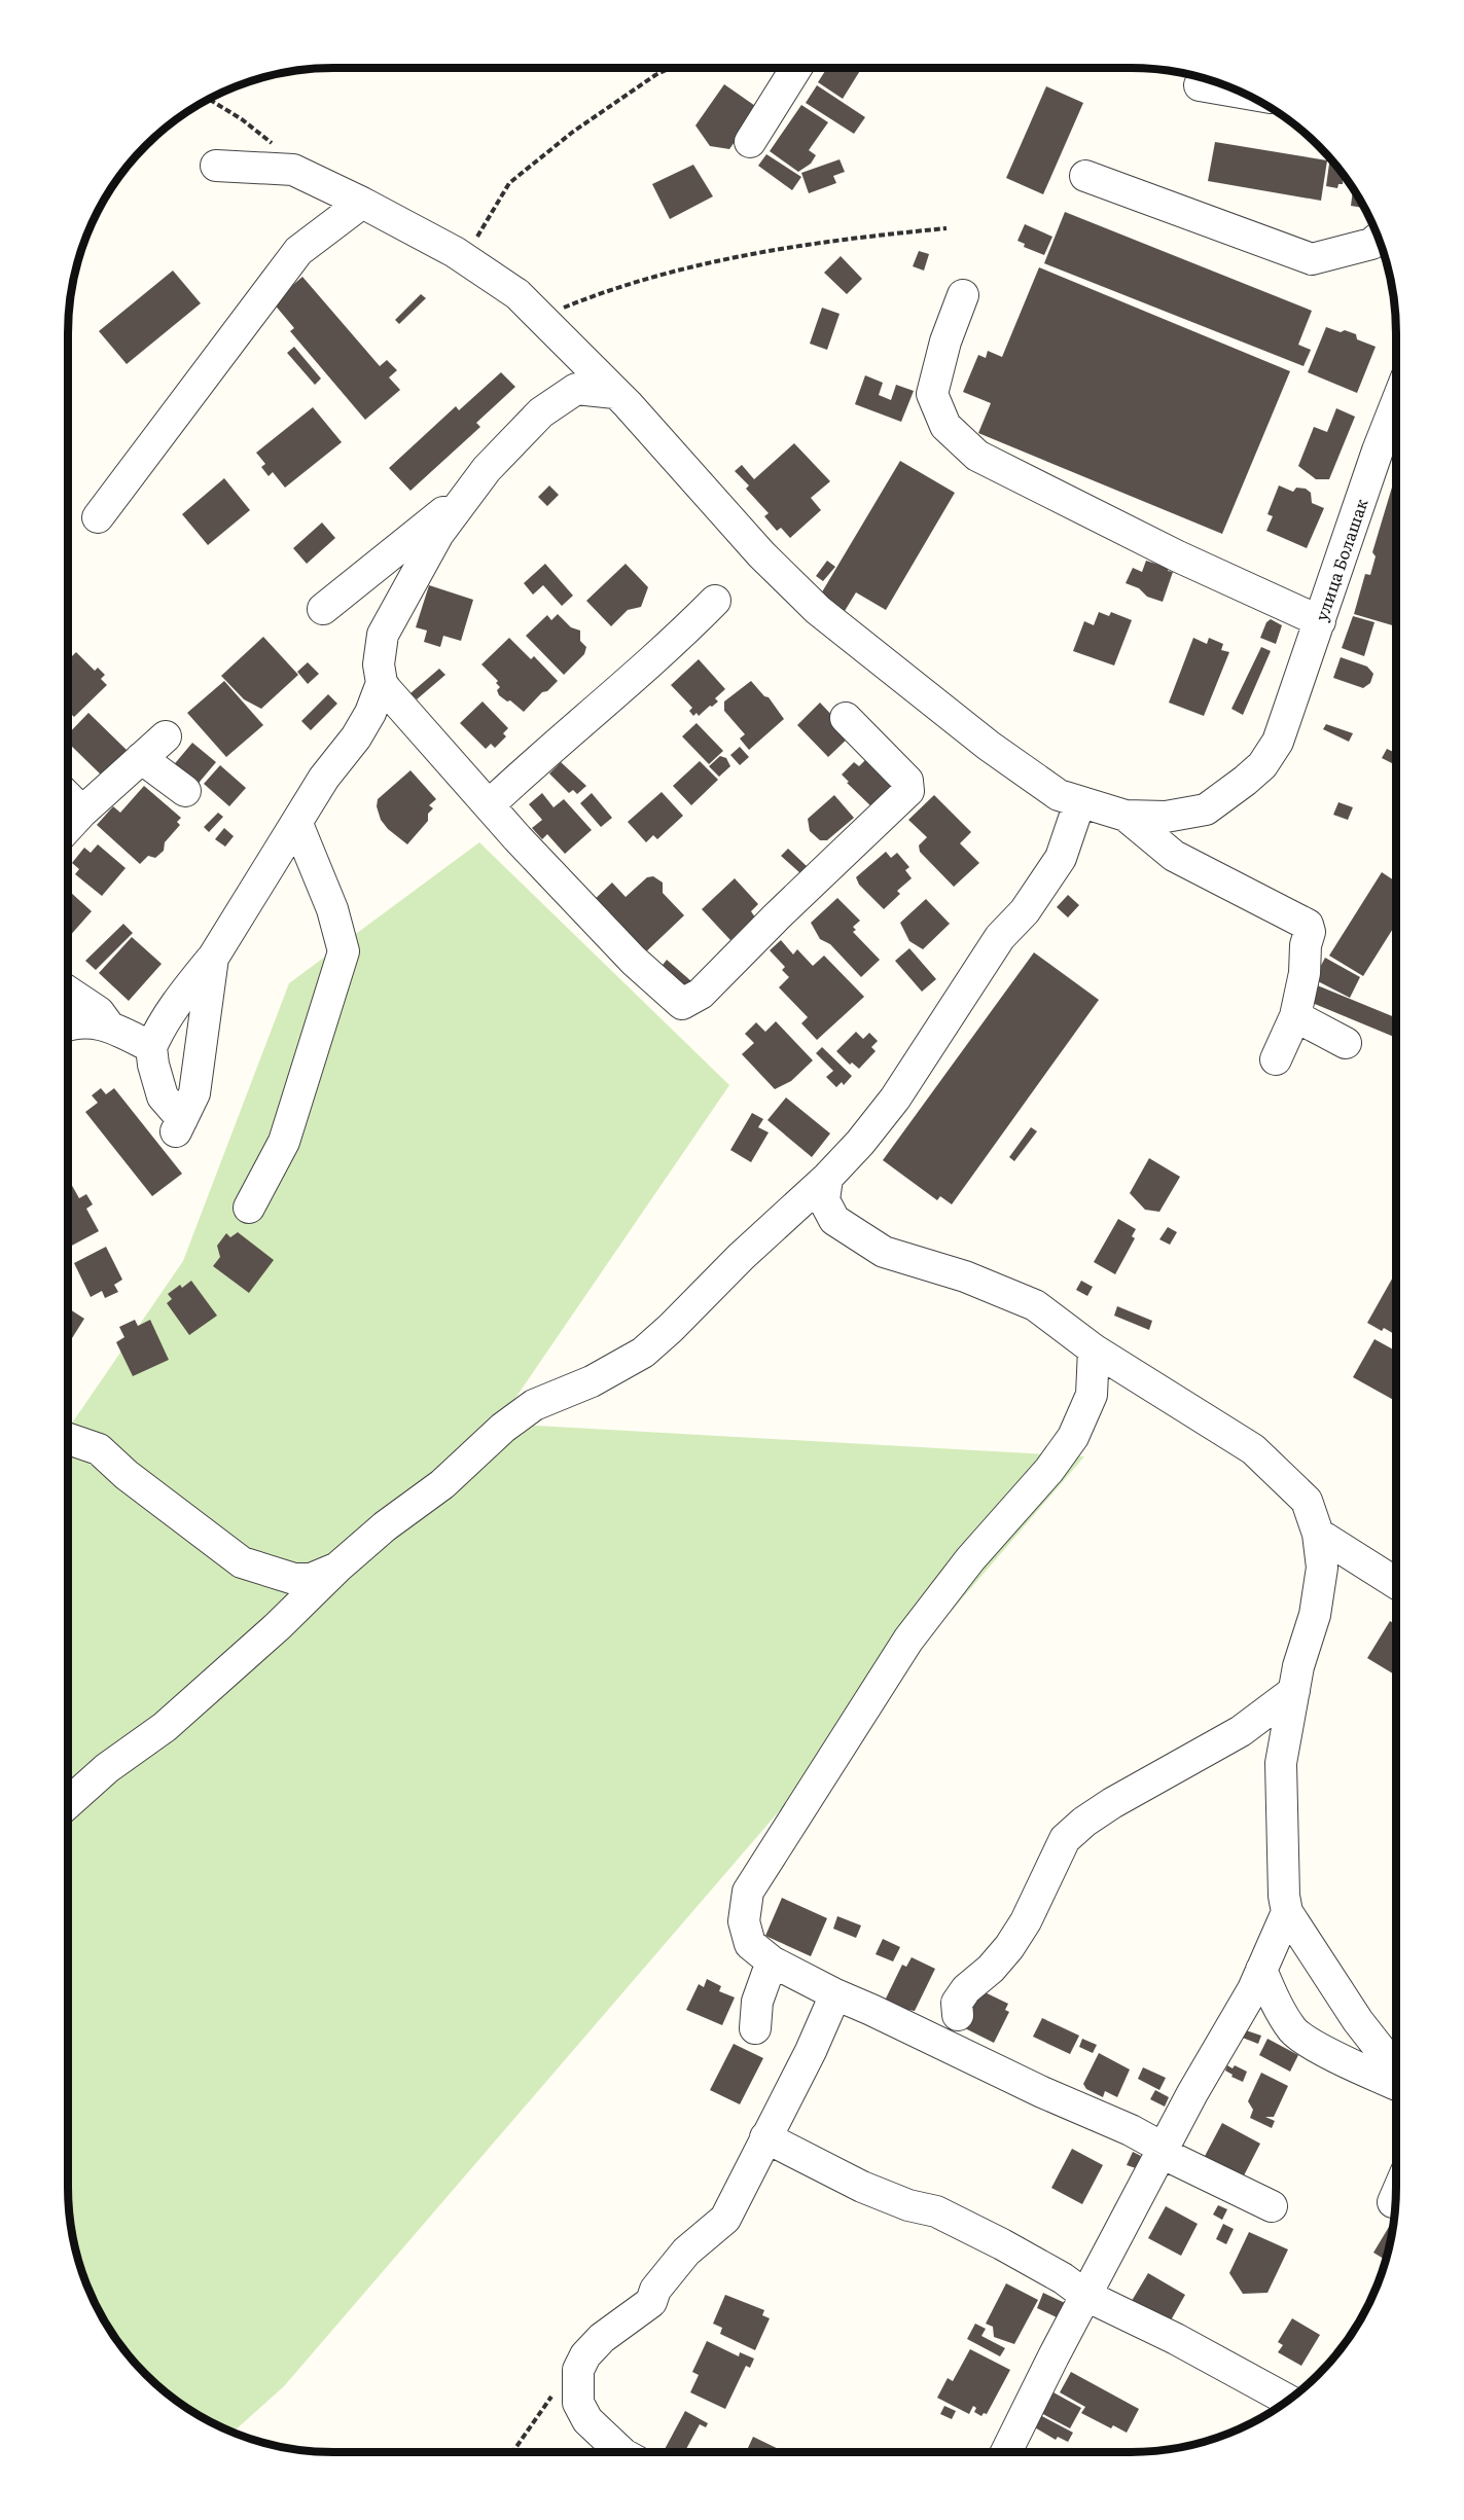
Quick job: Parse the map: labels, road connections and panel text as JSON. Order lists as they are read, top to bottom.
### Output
{
  "streets": {
    "street": ["улица Болашак"]
  }
}
